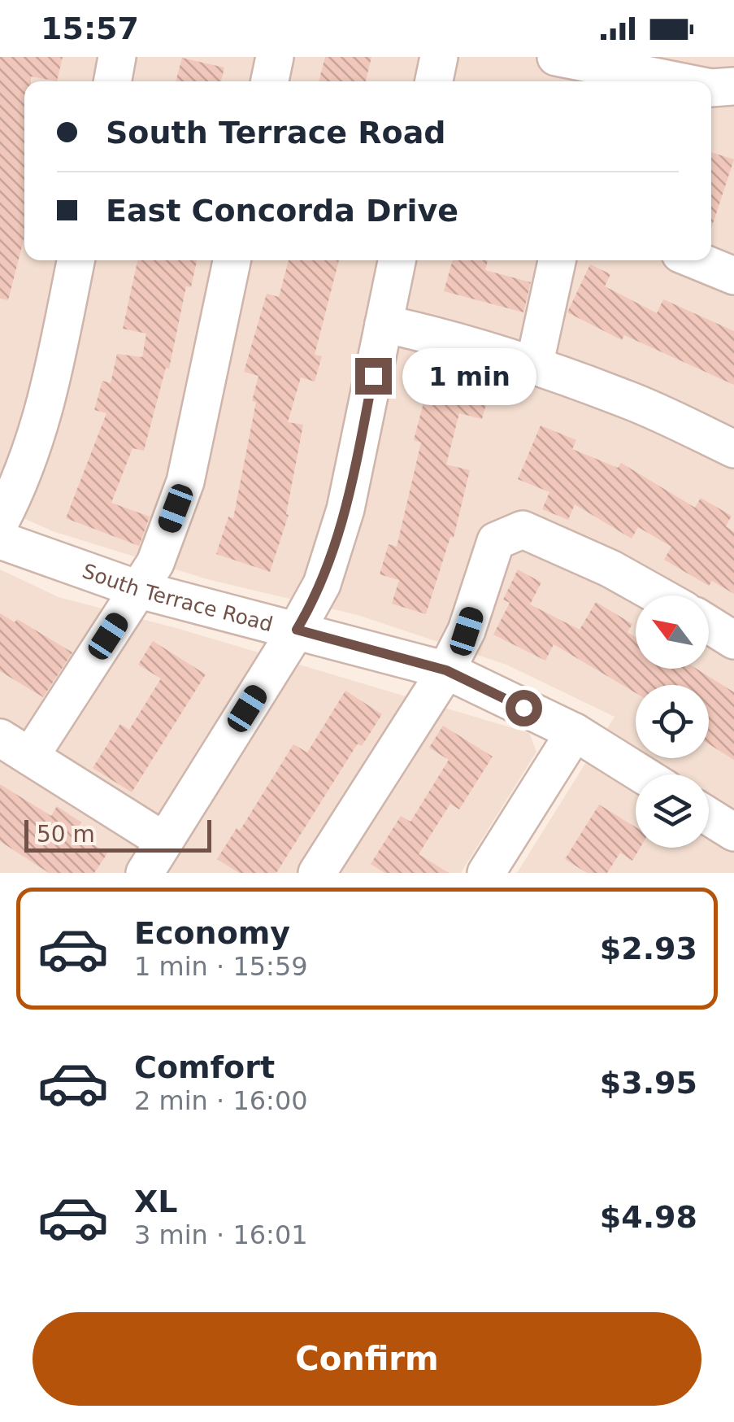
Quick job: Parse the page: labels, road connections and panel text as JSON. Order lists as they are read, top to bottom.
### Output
{
  "streets": {
    "street": ["South Terrace Road"]
  },
  "scale_bar": "50 m",
  "north": "top left",
  "page": {
    "status": "15:57",
    "banner": ["South Terrace Road", "East Concorda Drive"],
    "bubble": "1 min",
    "scale": "50 m",
    "list": [
      {
        "name": "Economy",
        "note": "1 min · 15:59",
        "value": "$2.93"
      },
      {
        "name": "Comfort",
        "note": "2 min · 16:00",
        "value": "$3.95"
      },
      {
        "name": "XL",
        "note": "3 min · 16:01",
        "value": "$4.98"
      }
    ],
    "buttons": "Confirm"
  }
}
